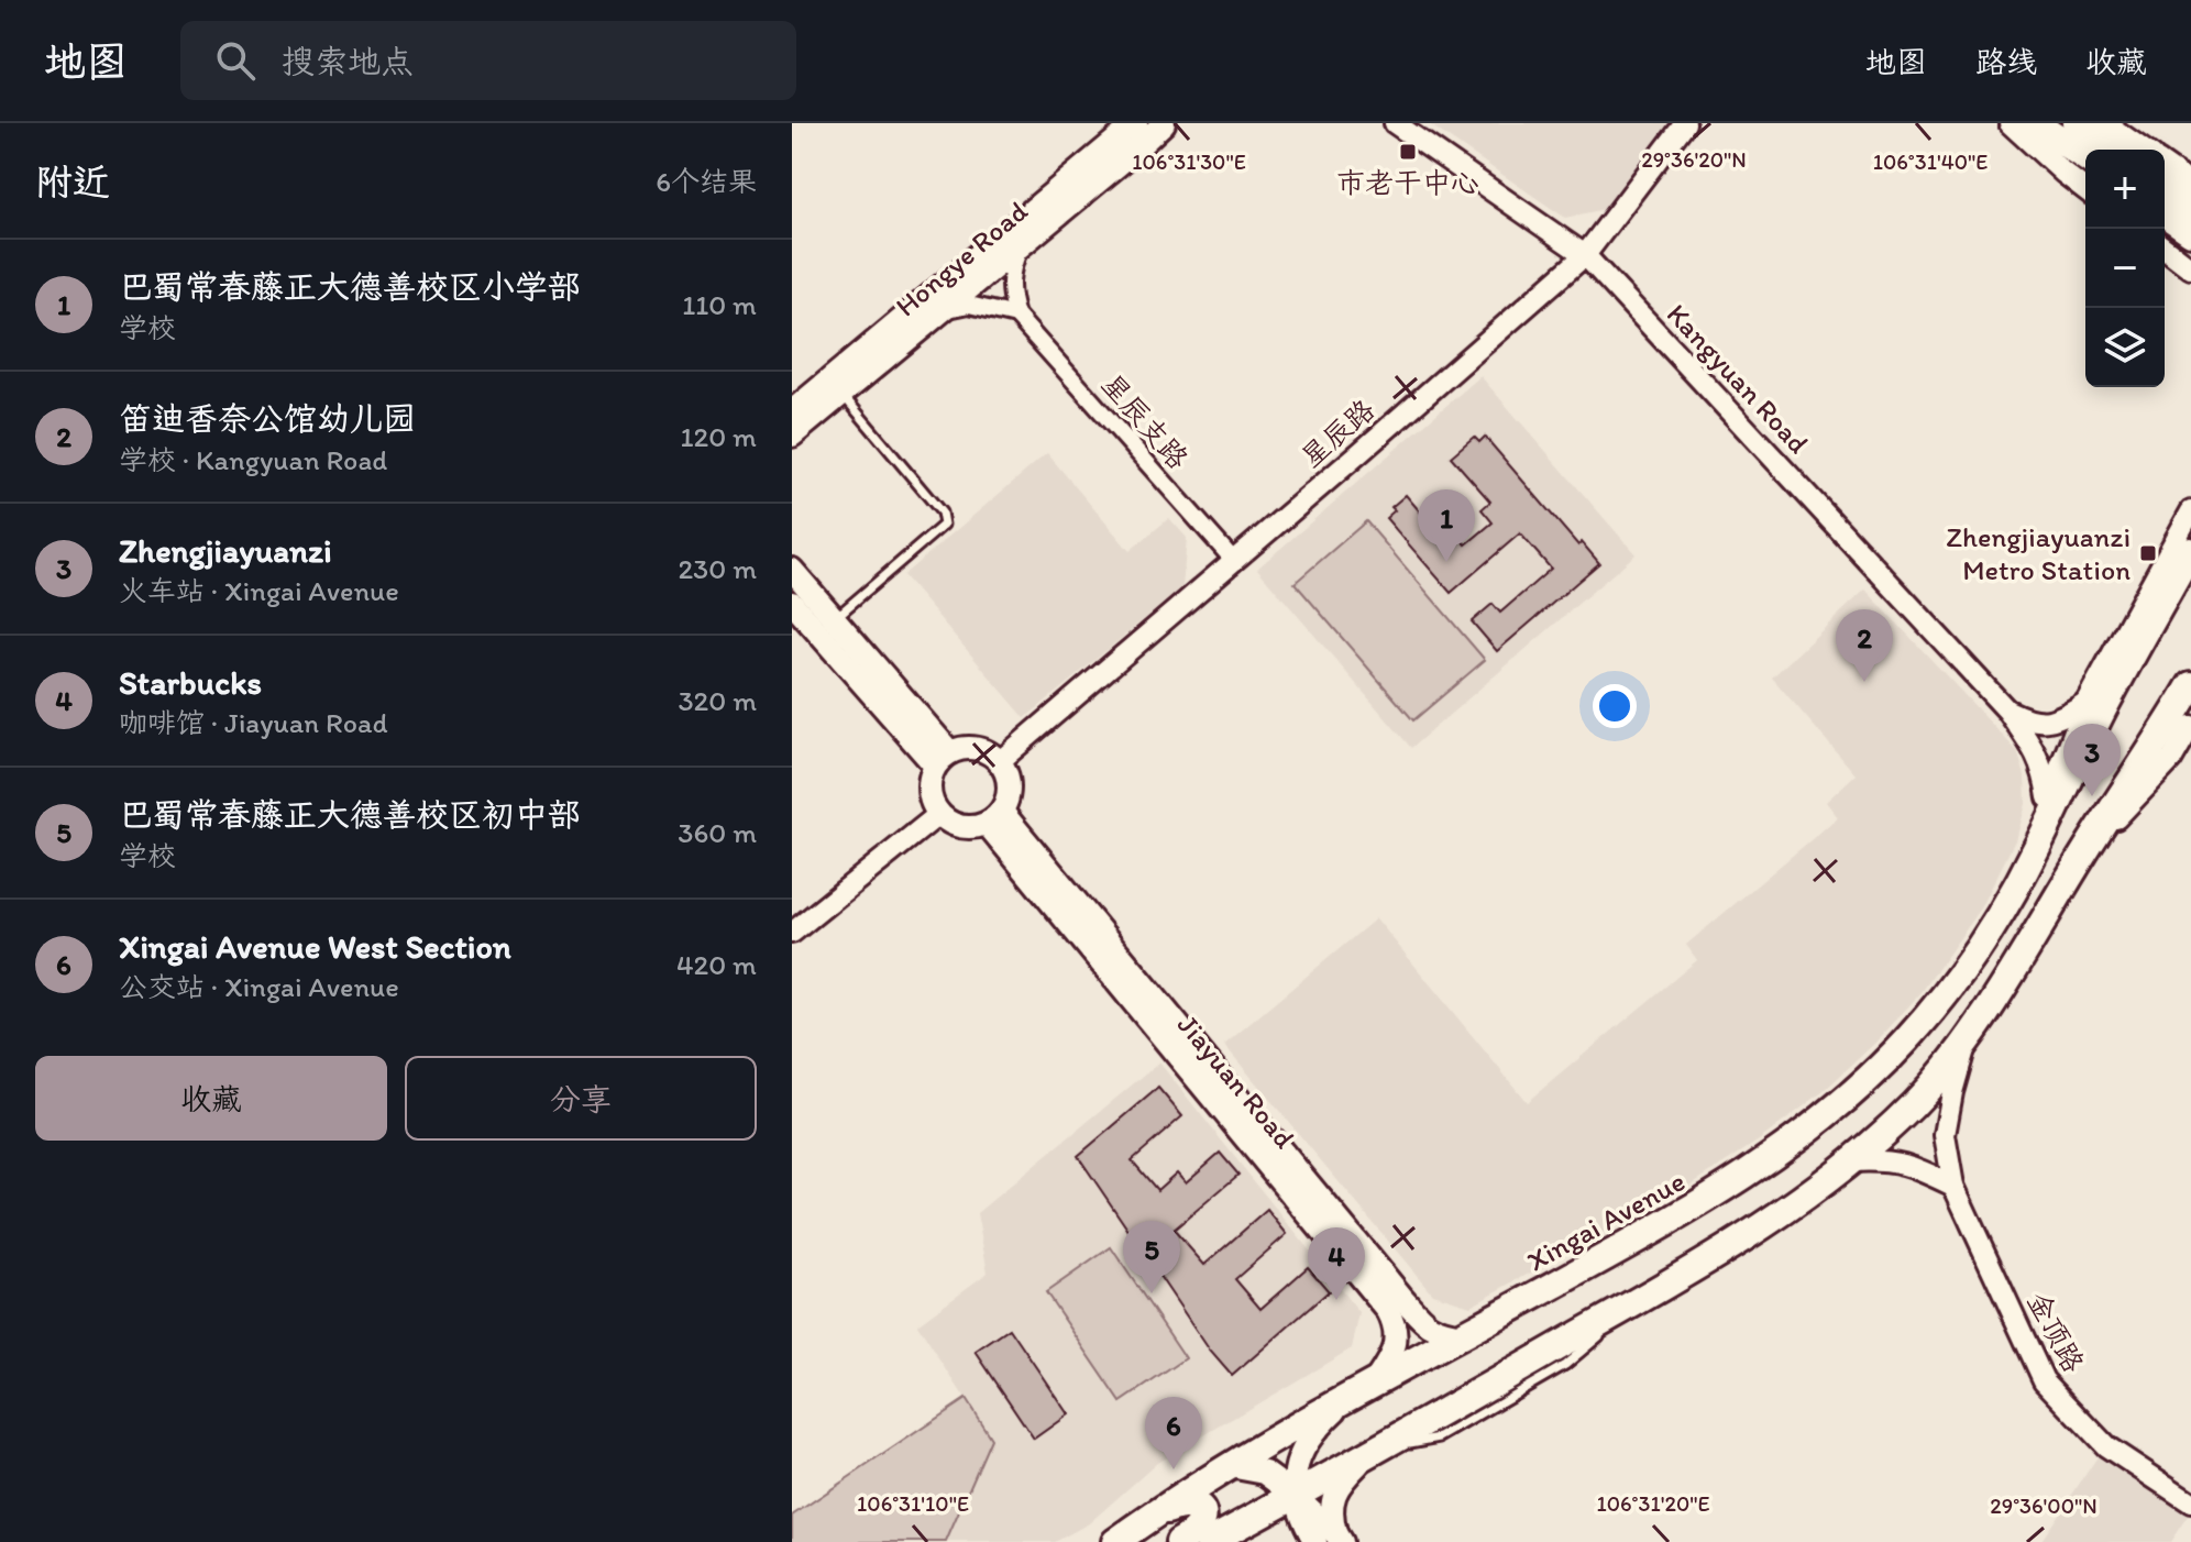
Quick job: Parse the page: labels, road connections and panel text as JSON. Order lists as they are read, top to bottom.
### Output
{
  "streets": {
    "main road": ["Hongye Road", "Jiayuan Road", "Xingai Avenue"],
    "street": [
      "Kangyuan Road",
      "星辰支路",
      "星辰路",
      "金顶路"
    ]
  },
  "crossings": [
    ["Kangyuan Road", "星辰路"],
    ["Kangyuan Road", "Xingai Avenue"],
    ["星辰支路", "星辰路"],
    ["星辰路", "Jiayuan Road"],
    ["Jiayuan Road", "Xingai Avenue"]
  ],
  "places": {
    "transit": ["市老干中心", "Zhengjiayuanzi Metro Station"]
  },
  "page": {
    "header": "地图",
    "search": "搜索地点",
    "nav": ["地图", "路线", "收藏"],
    "heading": ["附近", "6个结果"],
    "map_buttons": ["+", "−"],
    "list": [
      {
        "mark": "1",
        "name": "巴蜀常春藤正大德善校区小学部",
        "note": "学校",
        "value": "110 m"
      },
      {
        "mark": "2",
        "name": "笛迪香奈公馆幼儿园",
        "note": "学校 · Kangyuan Road",
        "value": "120 m"
      },
      {
        "mark": "3",
        "name": "Zhengjiayuanzi",
        "note": "火车站 · Xingai Avenue",
        "value": "230 m"
      },
      {
        "mark": "4",
        "name": "Starbucks",
        "note": "咖啡馆 · Jiayuan Road",
        "value": "320 m"
      },
      {
        "mark": "5",
        "name": "巴蜀常春藤正大德善校区初中部",
        "note": "学校",
        "value": "360 m"
      },
      {
        "mark": "6",
        "name": "Xingai Avenue West Section",
        "note": "公交站 · Xingai Avenue",
        "value": "420 m"
      }
    ],
    "pins": [
      "1",
      "2",
      "3",
      "5",
      "4",
      "6"
    ],
    "buttons": ["收藏", "分享"]
  },
  "coordinates": [
    "29°36'20\"N",
    "106°31'30\"E",
    "106°31'40\"E",
    "106°31'10\"E",
    "106°31'20\"E",
    "29°36'00\"N"
  ]
}
